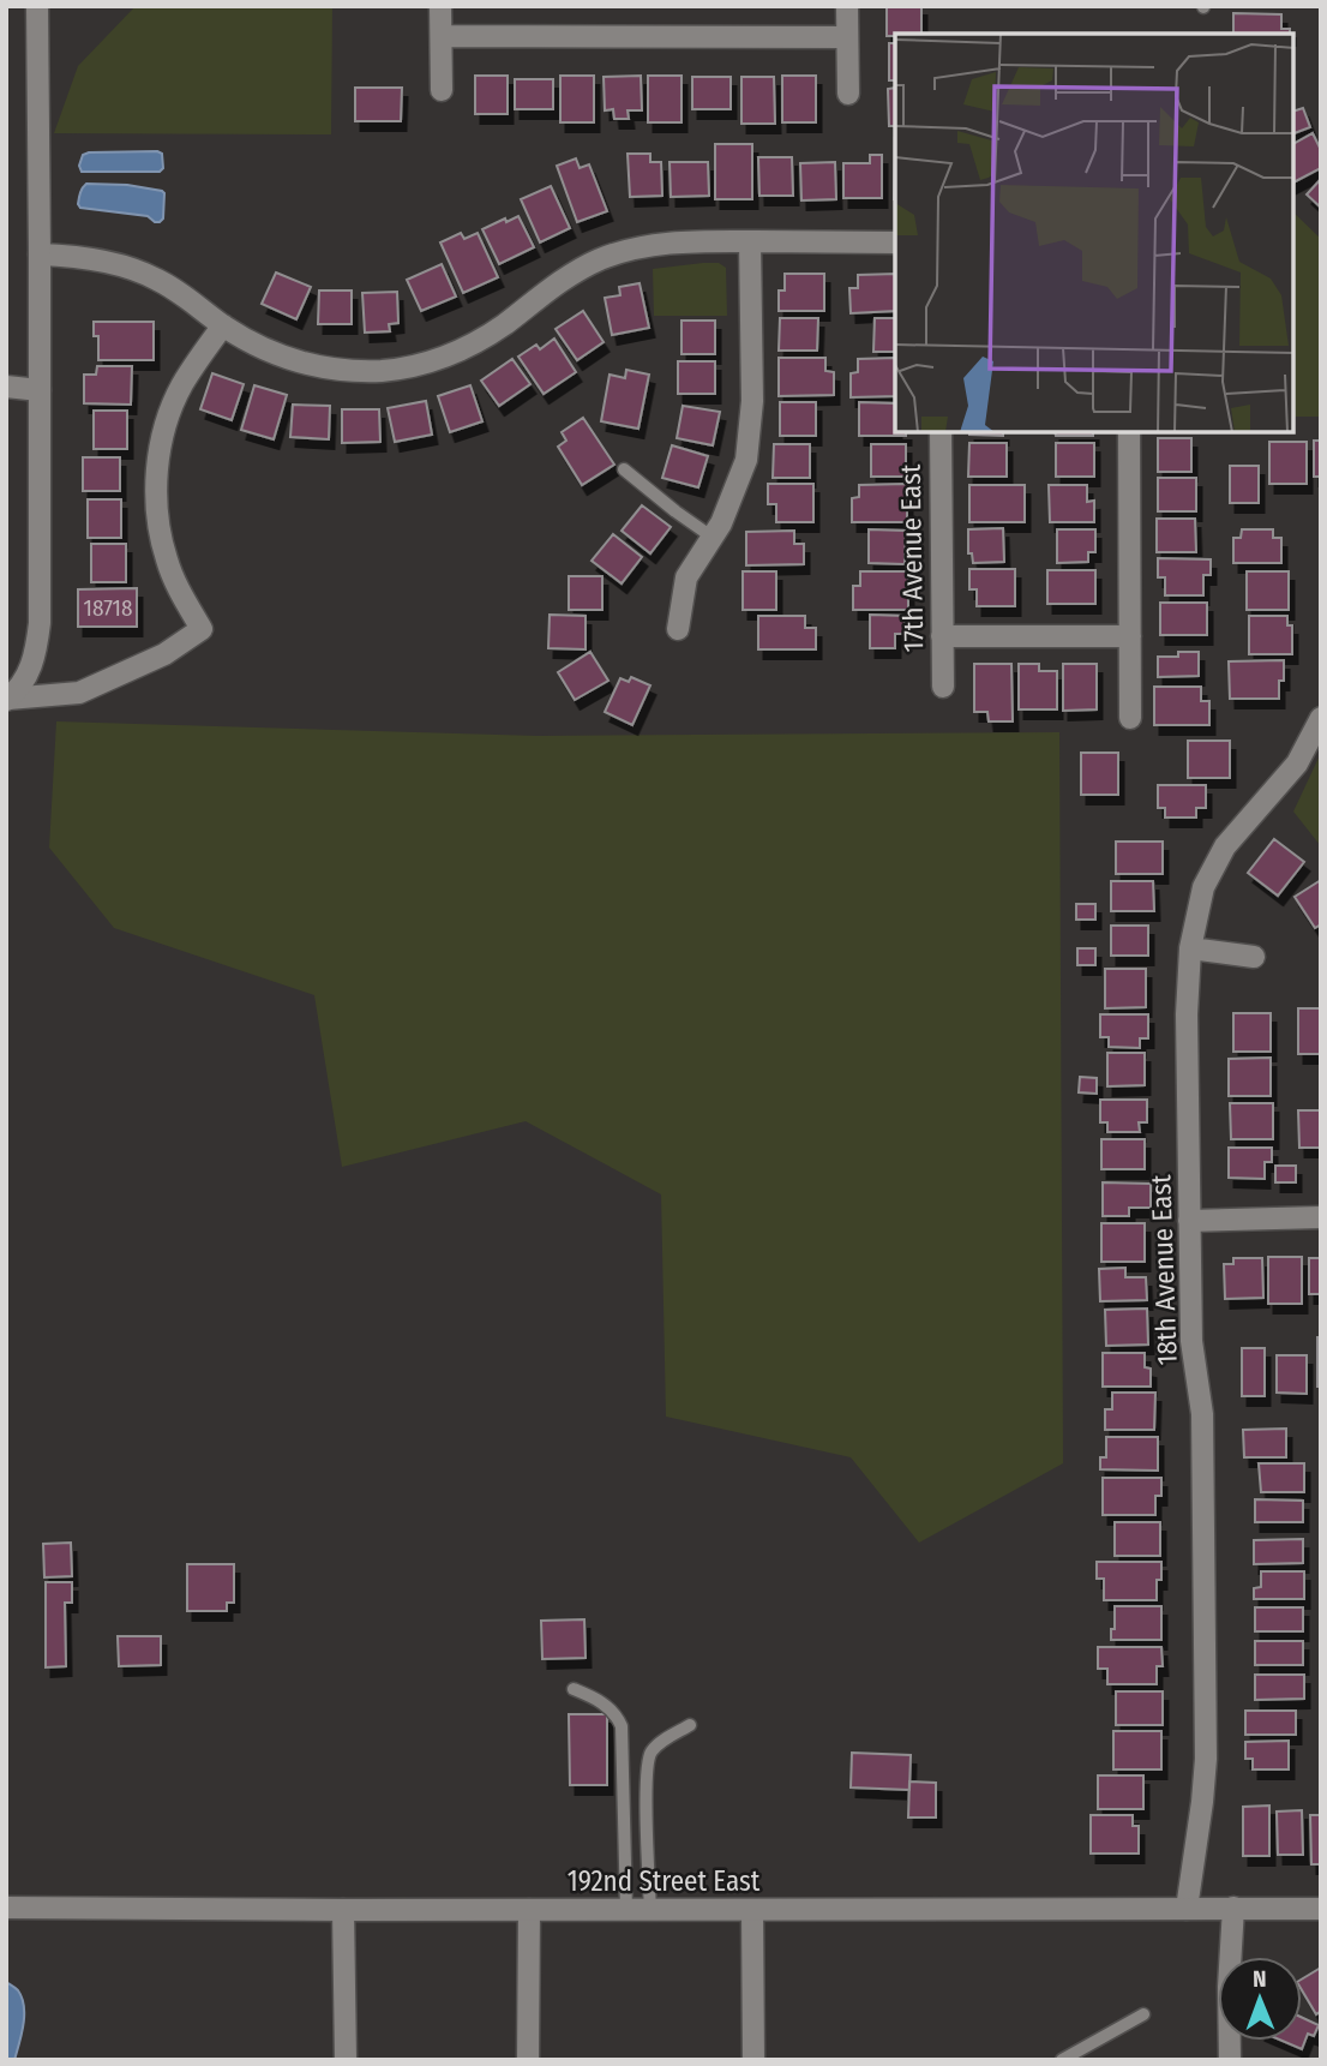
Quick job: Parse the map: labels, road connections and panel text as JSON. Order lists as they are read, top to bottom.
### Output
{
  "streets": {
    "street": ["17th Avenue East", "18th Avenue East", "192nd Street East"]
  },
  "crossings": [
    ["18th Avenue East", "192nd Street East"]
  ],
  "house_numbers": ["18718"],
  "north": "top"
}
